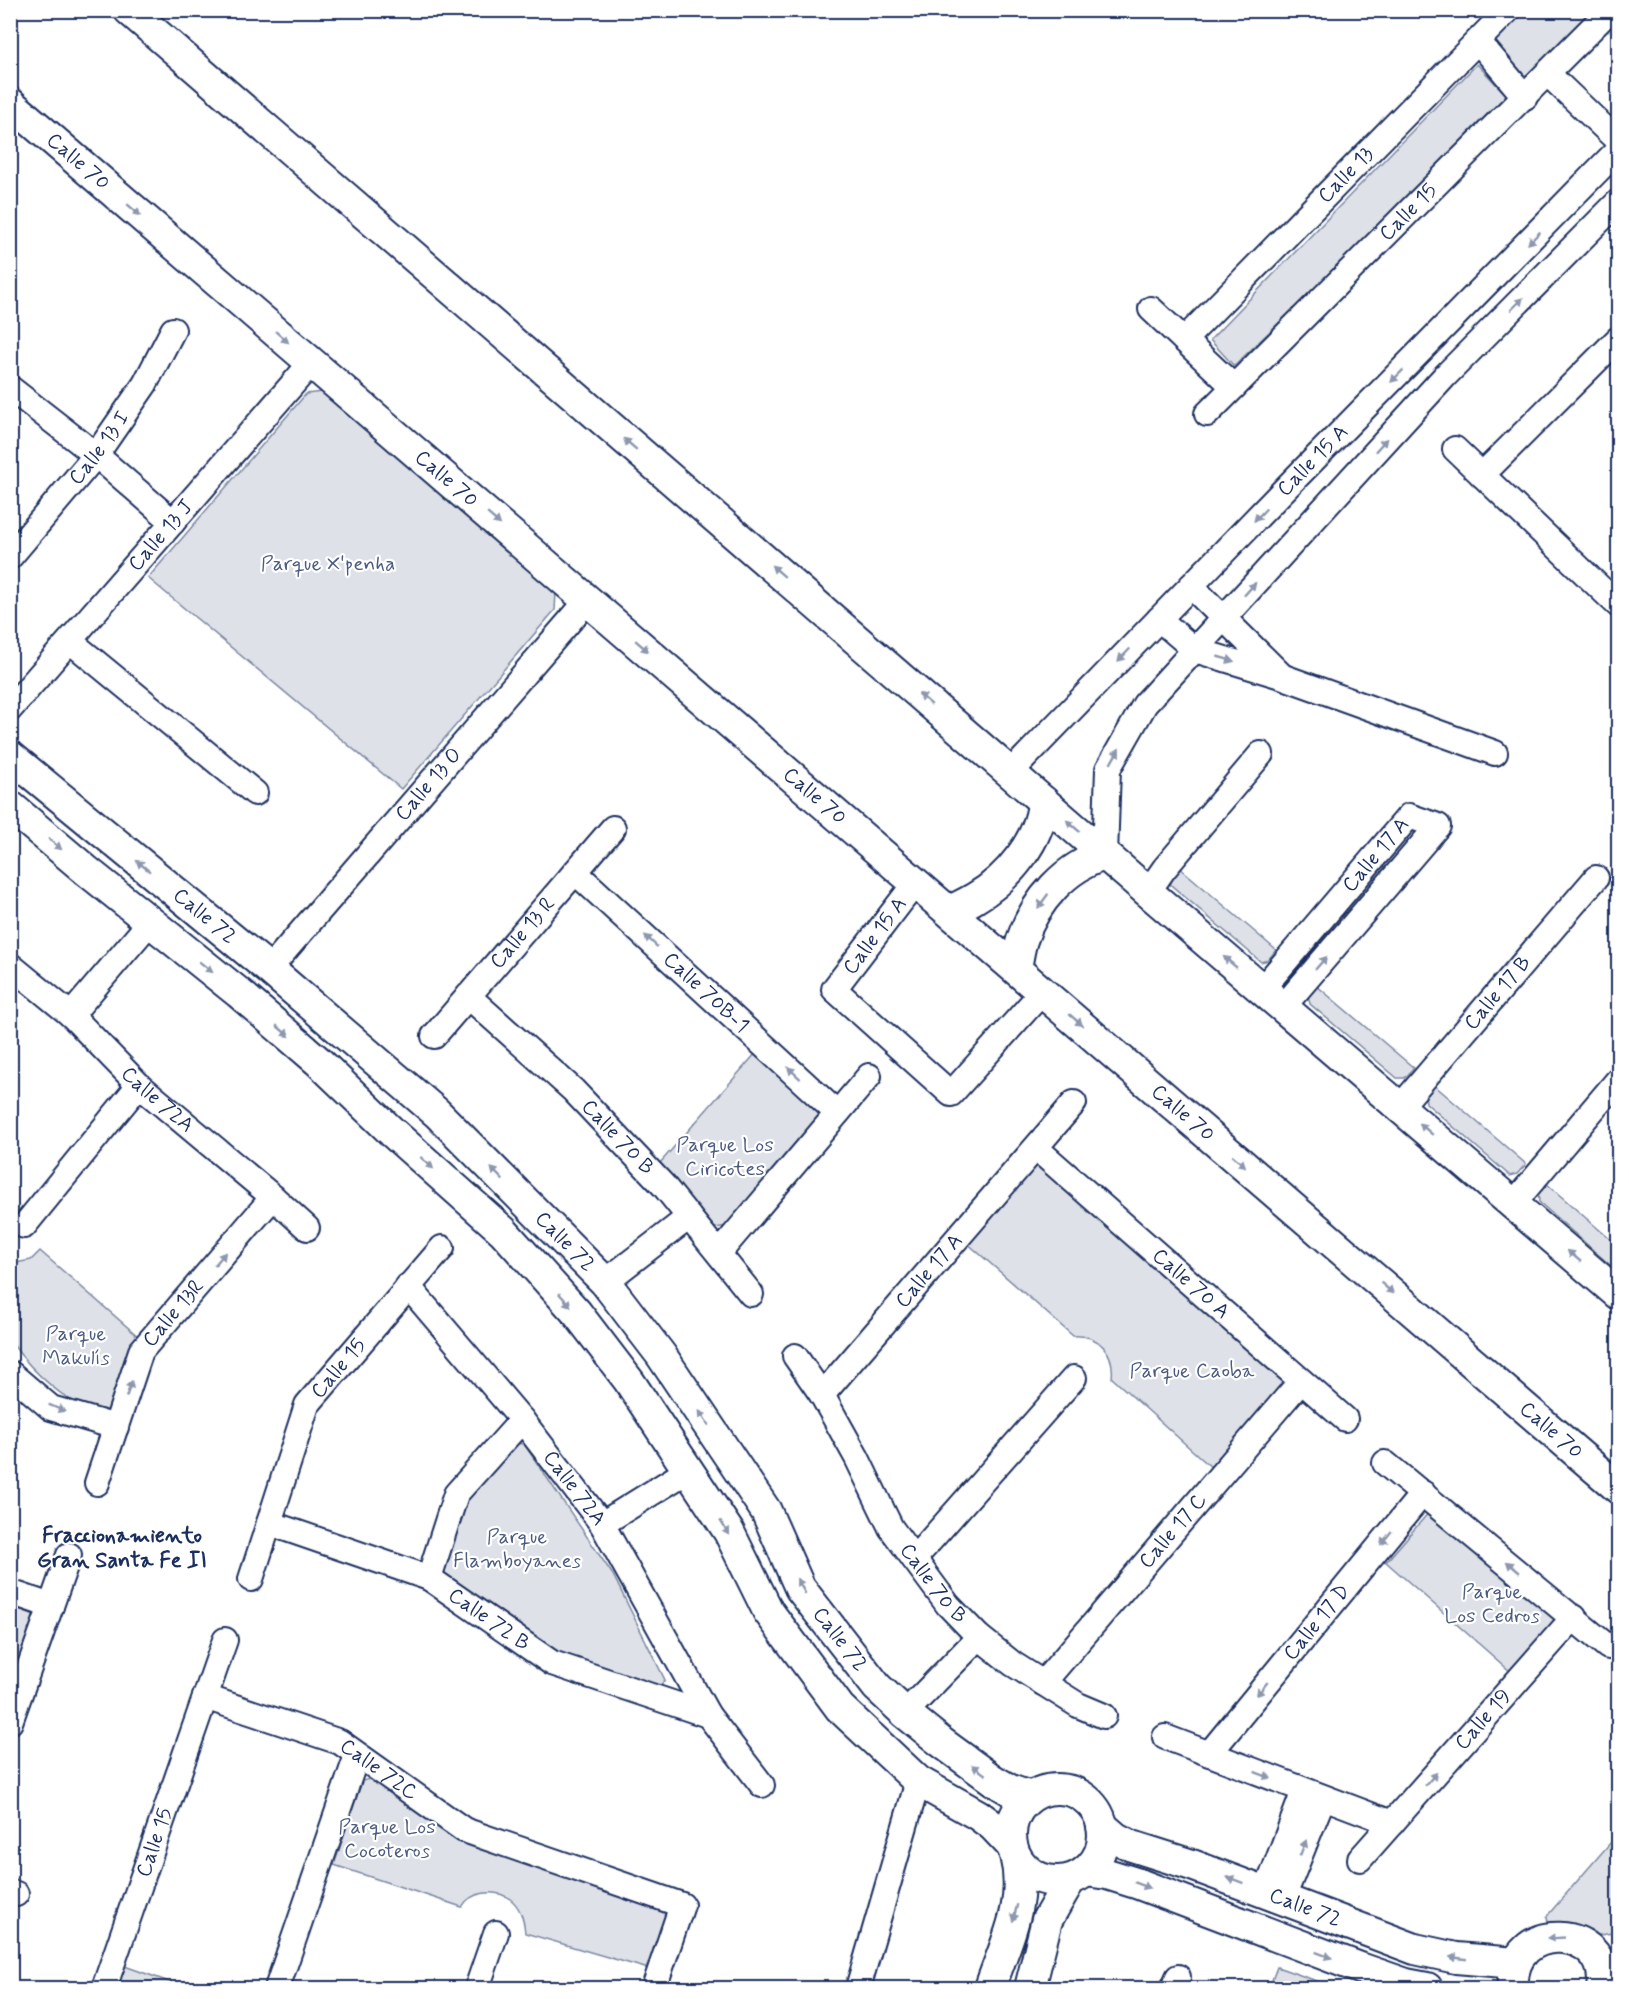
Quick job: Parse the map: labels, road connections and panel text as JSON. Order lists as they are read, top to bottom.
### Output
{
  "streets": {
    "main road": ["Calle 70", "Calle 72"],
    "street": [
      "Calle 13",
      "Calle 15",
      "Calle 13 I",
      "Calle 15 A",
      "Calle 13 J",
      "Calle 13 O",
      "Calle 17 A",
      "Calle 13 R",
      "Calle 70B-1",
      "Calle 17 B",
      "Calle 72A",
      "Calle 70 B",
      "Calle 70 A",
      "Calle 13R",
      "Calle 17 C",
      "Calle 72 B",
      "Calle 17 D",
      "Calle 19",
      "Calle 72C"
    ]
  },
  "crossings": [
    ["Calle 70", "Calle 15 A"],
    ["Calle 70", "Calle 13 J"],
    ["Calle 70", "Calle 13 O"],
    ["Calle 15", "Calle 72A"],
    ["Calle 15", "Calle 72 B"],
    ["Calle 15", "Calle 72C"],
    ["Calle 13 O", "Calle 72"],
    ["Calle 17 A", "Calle 70 B"],
    ["Calle 17 A", "Calle 70 A"],
    ["Calle 13 R", "Calle 70B-1"],
    ["Calle 13 R", "Calle 70 B"],
    ["Calle 72A", "Calle 13R"],
    ["Calle 72A", "Calle 72 B"],
    ["Calle 70 B", "Calle 17 C"],
    ["Calle 70 A", "Calle 17 C"]
  ],
  "one_way": ["Calle 70B-1", "Calle 17 D", "Calle 19"],
  "districts": ["Fraccionamiento Gran Santa Fe II"],
  "parks": [
    "Parque X'penha",
    "Parque Los Ciricotes",
    "Parque Makulís",
    "Parque Caoba",
    "Parque Flamboyanes",
    "Parque Los Cedros",
    "Parque Los Cocoteros"
  ]
}
